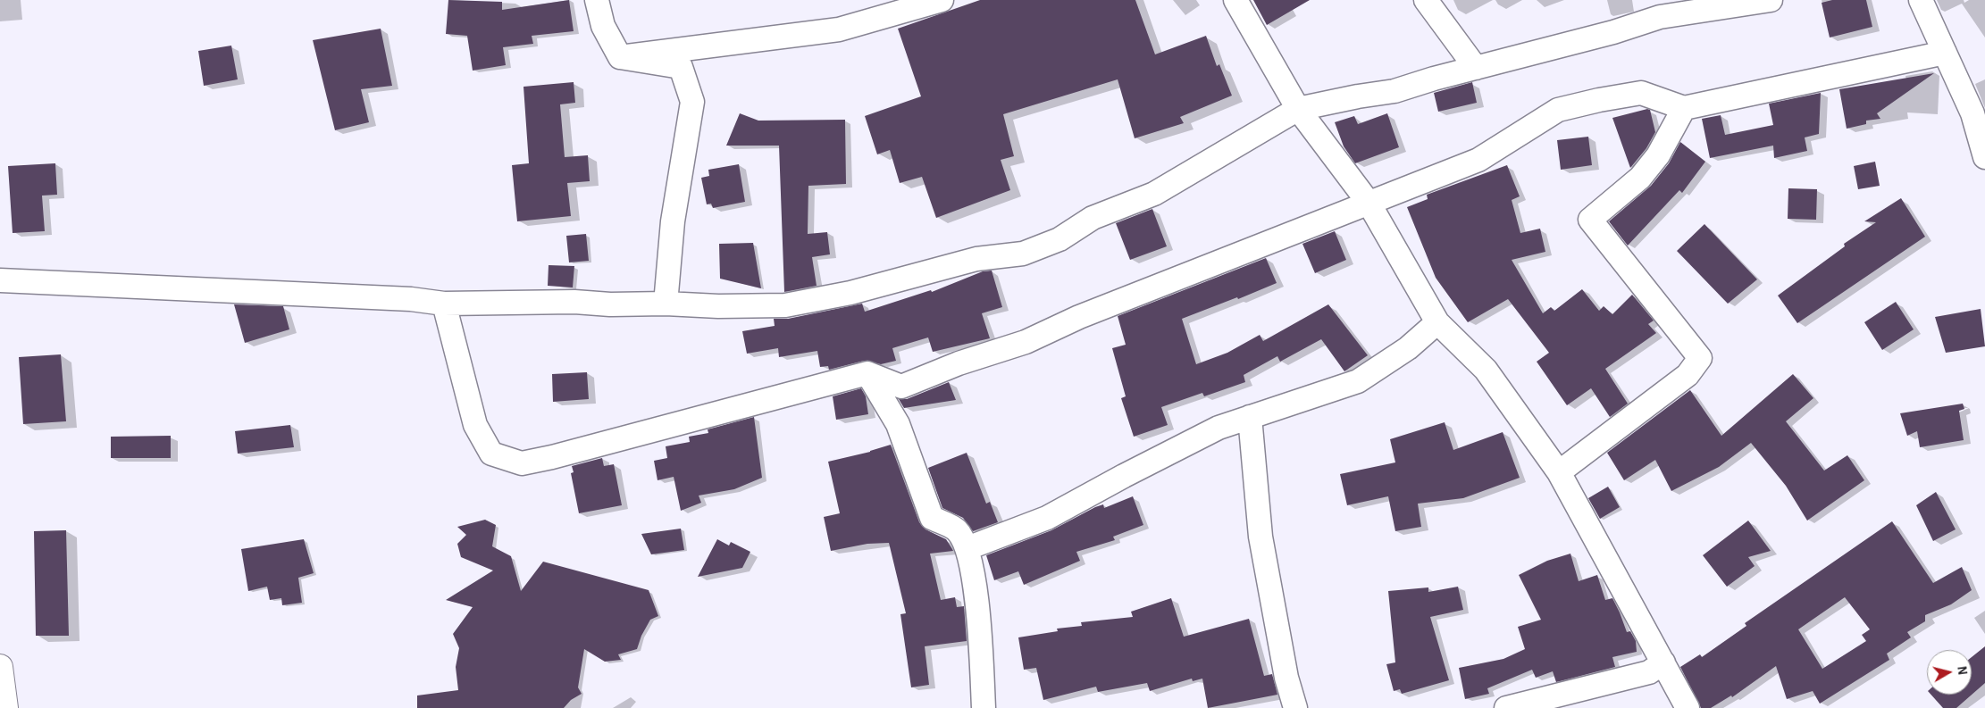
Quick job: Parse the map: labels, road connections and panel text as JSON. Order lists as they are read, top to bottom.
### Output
{
  "north": "right"
}
